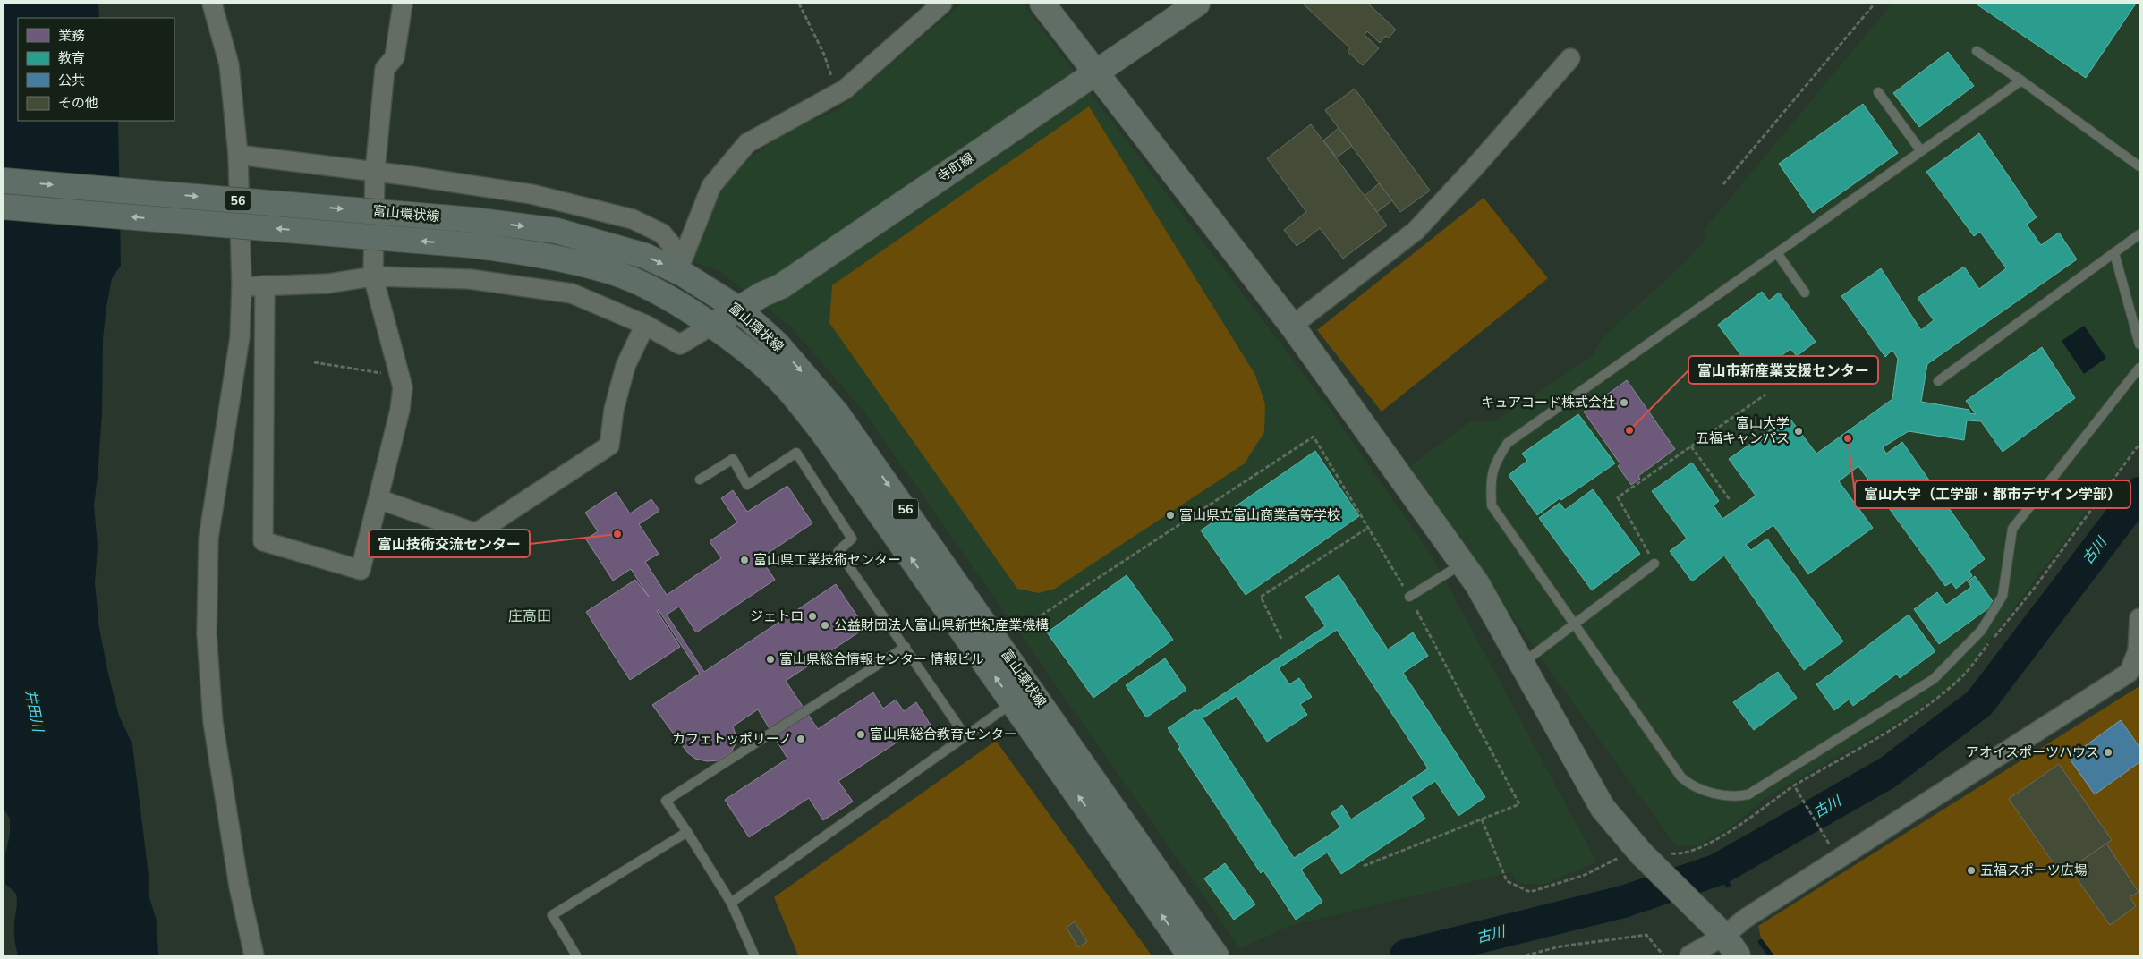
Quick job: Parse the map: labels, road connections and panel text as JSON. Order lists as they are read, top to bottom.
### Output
{
  "streets": {
    "main road": ["56", "富山環状線"],
    "street": ["寺町線"]
  },
  "crossings": [
    ["寺町線", "富山環状線"]
  ],
  "districts": ["庄高田"],
  "water": ["古川", "井田川"],
  "places": [
    "キュアコード株式会社",
    "富山市新産業支援センター",
    "富山大学 五福キャンパス",
    "富山大学（工学部・都市デザイン学部）",
    "富山県立富山商業高等学校",
    "富山技術交流センター",
    "富山県工業技術センター",
    "ジェトロ",
    "公益財団法人富山県新世紀産業機構",
    "富山県総合情報センター 情報ビル",
    "富山県総合教育センター",
    "カフェトッポリーノ",
    "アオイスポーツハウス",
    "五福スポーツ広場"
  ],
  "legend": [
    "業務",
    "教育",
    "公共",
    "その他"
  ]
}
